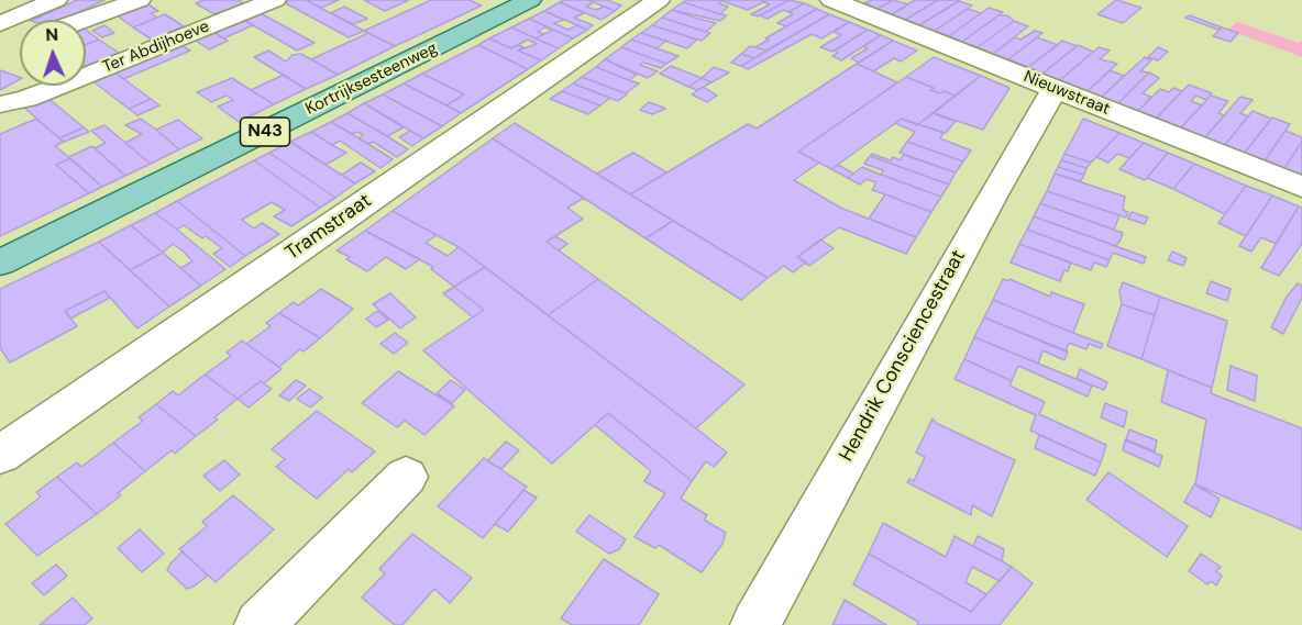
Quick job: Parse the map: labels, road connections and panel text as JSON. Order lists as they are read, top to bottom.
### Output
{
  "streets": {
    "main road": ["Kortrijksesteenweg", "N43"],
    "street": [
      "Ter Abdijhoeve",
      "Nieuwstraat",
      "Tramstraat",
      "Hendrik Consciencestraat"
    ]
  },
  "crossings": [
    ["Nieuwstraat", "Hendrik Consciencestraat"]
  ],
  "north": "top"
}
